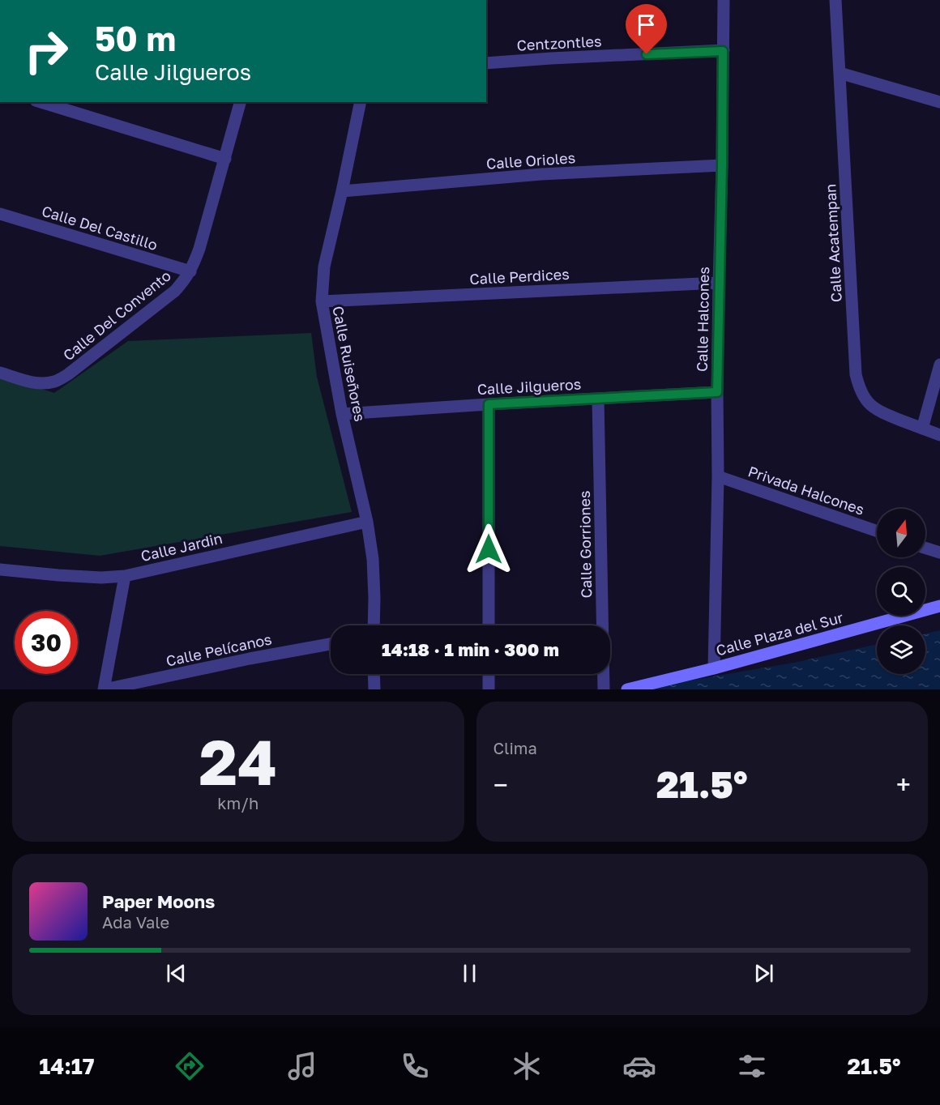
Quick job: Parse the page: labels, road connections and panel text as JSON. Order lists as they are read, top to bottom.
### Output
{
  "streets": {
    "street": [
      "Centzontles",
      "Calle Orioles",
      "Calle Del Castillo",
      "Calle Acatempan",
      "Calle Perdices",
      "Calle Del Convento",
      "Calle Halcones",
      "Calle Ruiseñores",
      "Calle Jilgueros",
      "Privada Halcones",
      "Calle Gorriones",
      "Calle Jardin",
      "Calle Plaza del Sur",
      "Calle Pelícanos"
    ]
  },
  "crossings": [
    ["Centzontles", "Calle Halcones"],
    ["Calle Orioles", "Calle Halcones"],
    ["Calle Orioles", "Calle Ruiseñores"],
    ["Calle Del Castillo", "Calle Del Convento"],
    ["Calle Perdices", "Calle Halcones"],
    ["Calle Perdices", "Calle Ruiseñores"],
    ["Calle Halcones", "Calle Jilgueros"],
    ["Calle Halcones", "Privada Halcones"],
    ["Calle Halcones", "Calle Plaza del Sur"],
    ["Calle Ruiseñores", "Calle Jilgueros"],
    ["Calle Ruiseñores", "Calle Jardin"],
    ["Calle Jilgueros", "Calle Gorriones"]
  ],
  "north": "top",
  "page": {
    "turn": ["50 m", "Calle Jilgueros"],
    "limit": "30",
    "trip": "14:18 · 1 min · 300 m",
    "tile": [
      ["24", "km/h"],
      "Clima"
    ],
    "heat": ["−", "21.5°", "+"],
    "song": ["Paper Moons", "Ada Vale"],
    "tabs": ["14:17", "21.5°"]
  }
}
